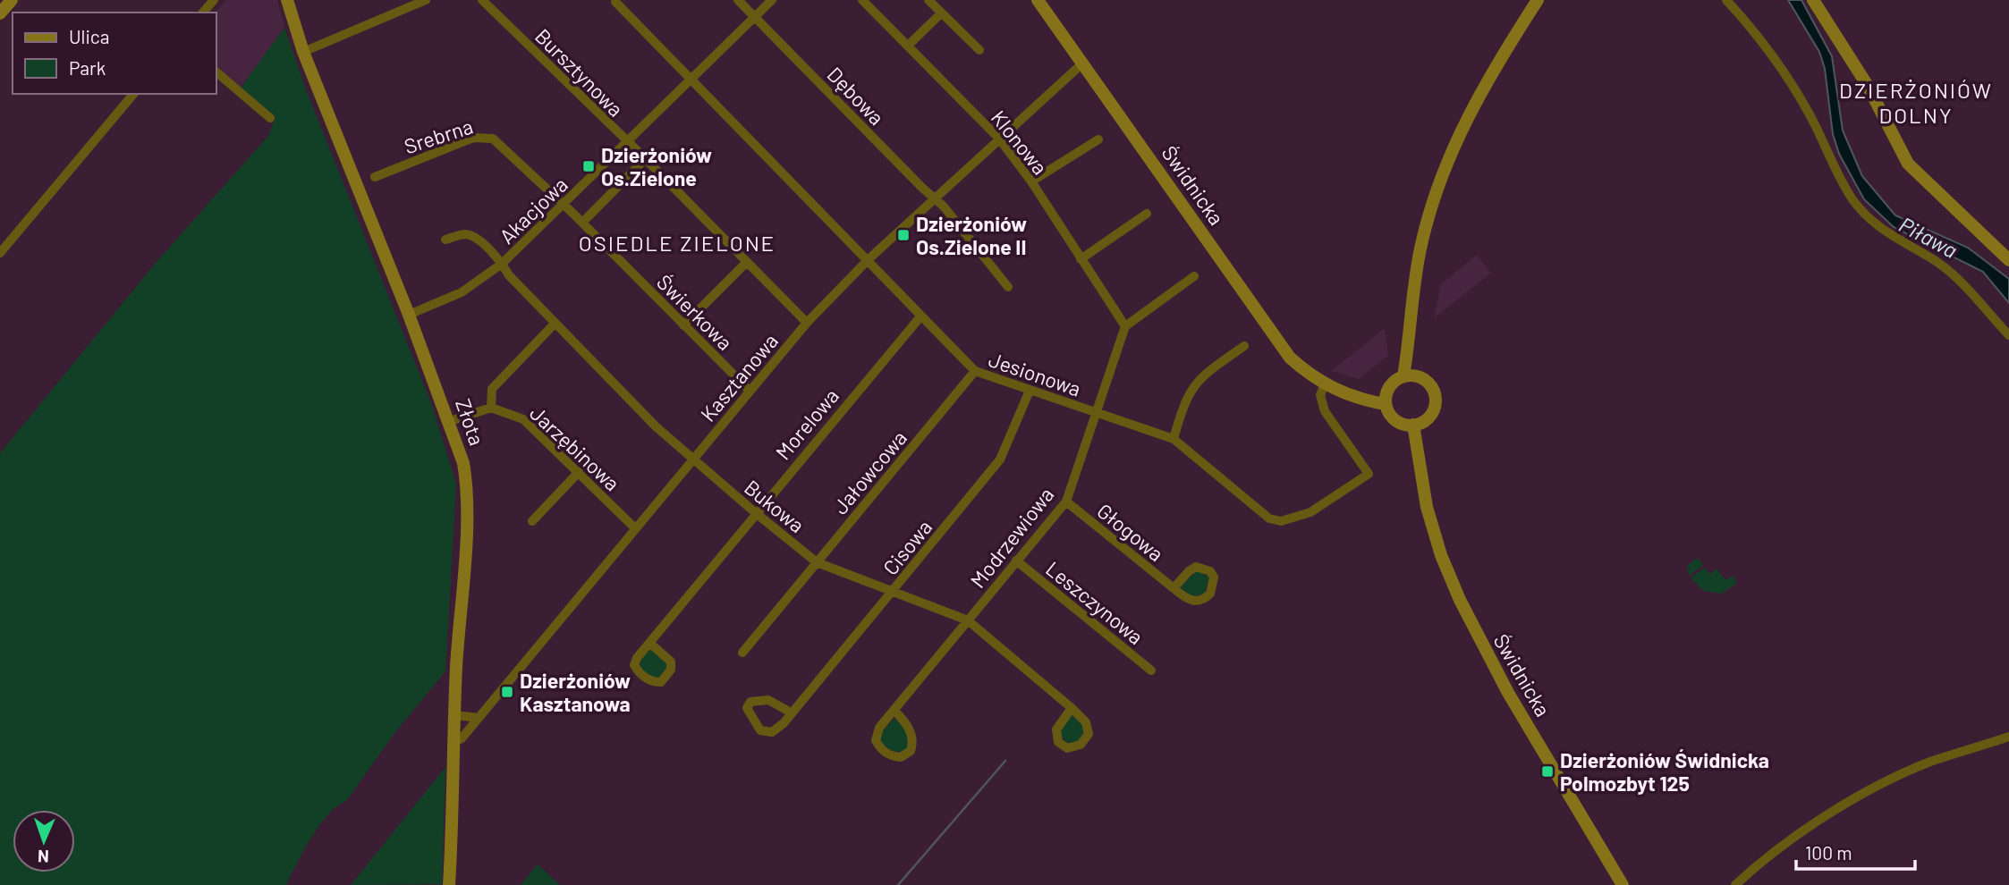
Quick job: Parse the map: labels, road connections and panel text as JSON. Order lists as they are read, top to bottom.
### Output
{
  "streets": {
    "street": [
      "Bursztynowa",
      "Dębowa",
      "Srebrna",
      "Klonowa",
      "Świdnicka",
      "Akacjowa",
      "Świerkowa",
      "Jesionowa",
      "Kasztanowa",
      "Złota",
      "Morelowa",
      "Jarzębinowa",
      "Jałowcowa",
      "Bukowa",
      "Głogowa",
      "Modrzewiowa",
      "Cisowa",
      "Leszczynowa"
    ]
  },
  "crossings": [
    ["Bursztynowa", "Akacjowa"],
    ["Bursztynowa", "Kasztanowa"],
    ["Dębowa", "Akacjowa"],
    ["Dębowa", "Kasztanowa"],
    ["Srebrna", "Akacjowa"],
    ["Srebrna", "Świerkowa"],
    ["Klonowa", "Kasztanowa"],
    ["Klonowa", "Modrzewiowa"],
    ["Świdnicka", "Jesionowa"],
    ["Świdnicka", "Kasztanowa"],
    ["Akacjowa", "Świerkowa"],
    ["Akacjowa", "Jesionowa"],
    ["Akacjowa", "Złota"],
    ["Akacjowa", "Bukowa"],
    ["Świerkowa", "Kasztanowa"],
    ["Jesionowa", "Kasztanowa"],
    ["Jesionowa", "Morelowa"],
    ["Jesionowa", "Jałowcowa"],
    ["Jesionowa", "Modrzewiowa"],
    ["Jesionowa", "Cisowa"],
    ["Kasztanowa", "Złota"],
    ["Kasztanowa", "Jarzębinowa"],
    ["Kasztanowa", "Bukowa"],
    ["Morelowa", "Bukowa"],
    ["Jałowcowa", "Bukowa"],
    ["Bukowa", "Modrzewiowa"],
    ["Bukowa", "Cisowa"],
    ["Głogowa", "Modrzewiowa"],
    ["Modrzewiowa", "Leszczynowa"]
  ],
  "districts": ["DZIERŻONIÓW DOLNY", "OSIEDLE ZIELONE"],
  "water": ["Piława"],
  "places": {
    "transit": [
      "Dzierżoniów Os.Zielone",
      "Dzierżoniów Os.Zielone II",
      "Dzierżoniów Kasztanowa",
      "Dzierżoniów Świdnicka Polmozbyt 125"
    ]
  },
  "legend": ["Ulica", "Park"],
  "scale_bar": "100 m",
  "north": "bottom"
}
